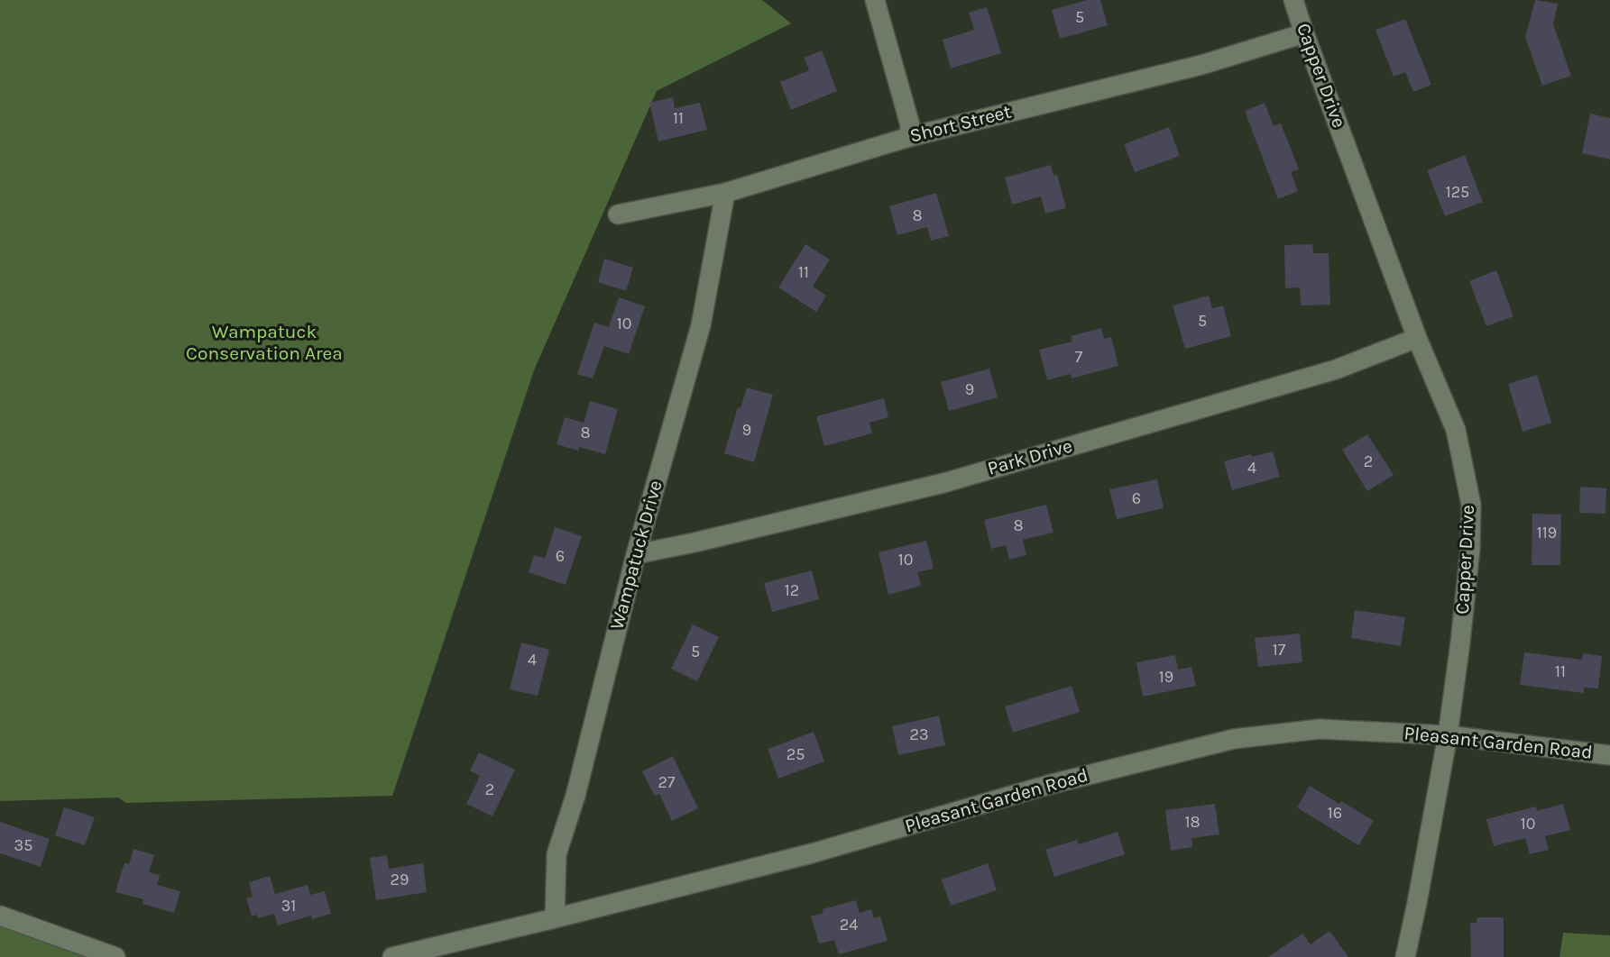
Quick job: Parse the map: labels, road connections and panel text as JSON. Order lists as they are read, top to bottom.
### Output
{
  "streets": {
    "street": [
      "Capper Drive",
      "Short Street",
      "Park Drive",
      "Wampatuck Drive",
      "Pleasant Garden Road"
    ]
  },
  "crossings": [
    ["Capper Drive", "Short Street"],
    ["Capper Drive", "Park Drive"],
    ["Capper Drive", "Pleasant Garden Road"],
    ["Short Street", "Wampatuck Drive"],
    ["Park Drive", "Wampatuck Drive"],
    ["Wampatuck Drive", "Pleasant Garden Road"]
  ],
  "parks": ["Wampatuck Conservation Area"],
  "house_numbers": [
    "5",
    "11",
    "125",
    "8",
    "11",
    "5",
    "10",
    "7",
    "9",
    "9",
    "8",
    "2",
    "4",
    "6",
    "8",
    "119",
    "6",
    "10",
    "12",
    "17",
    "5",
    "4",
    "11",
    "19",
    "23",
    "25",
    "27",
    "2",
    "16",
    "18",
    "10",
    "35",
    "29",
    "31",
    "24"
  ]
}
